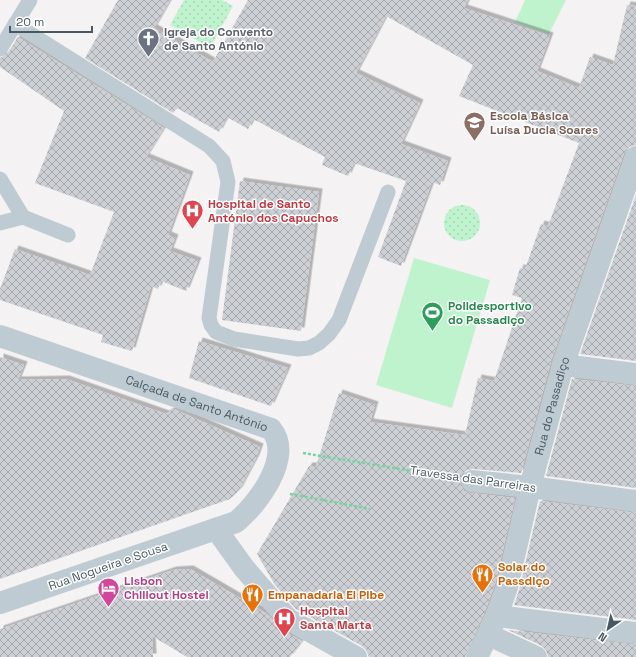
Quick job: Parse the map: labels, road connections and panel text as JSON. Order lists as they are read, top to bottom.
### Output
{
  "streets": {
    "street": [
      "Calçada de Santo António",
      "Rua do Passadiço",
      "Travessa das Parreiras",
      "Rua Nogueira e Sousa"
    ]
  },
  "crossings": [
    ["Calçada de Santo António", "Rua Nogueira e Sousa"],
    ["Rua do Passadiço", "Travessa das Parreiras"]
  ],
  "places": {
    "church": ["Igreja do Convento de Santo António"],
    "school or university": ["Escola Básica Luísa Ducla Soares"],
    "hospital": ["Hospital de Santo António dos Capuchos", "Hospital Santa Marta"],
    "sports": ["Polidesportivo do Passadiço"],
    "restaurant": ["Solar do Passdiço", "Empanadaria El Pibe"],
    "hotel": ["Lisbon Chillout Hostel"]
  },
  "scale_bar": "20 m",
  "north": "bottom left"
}
